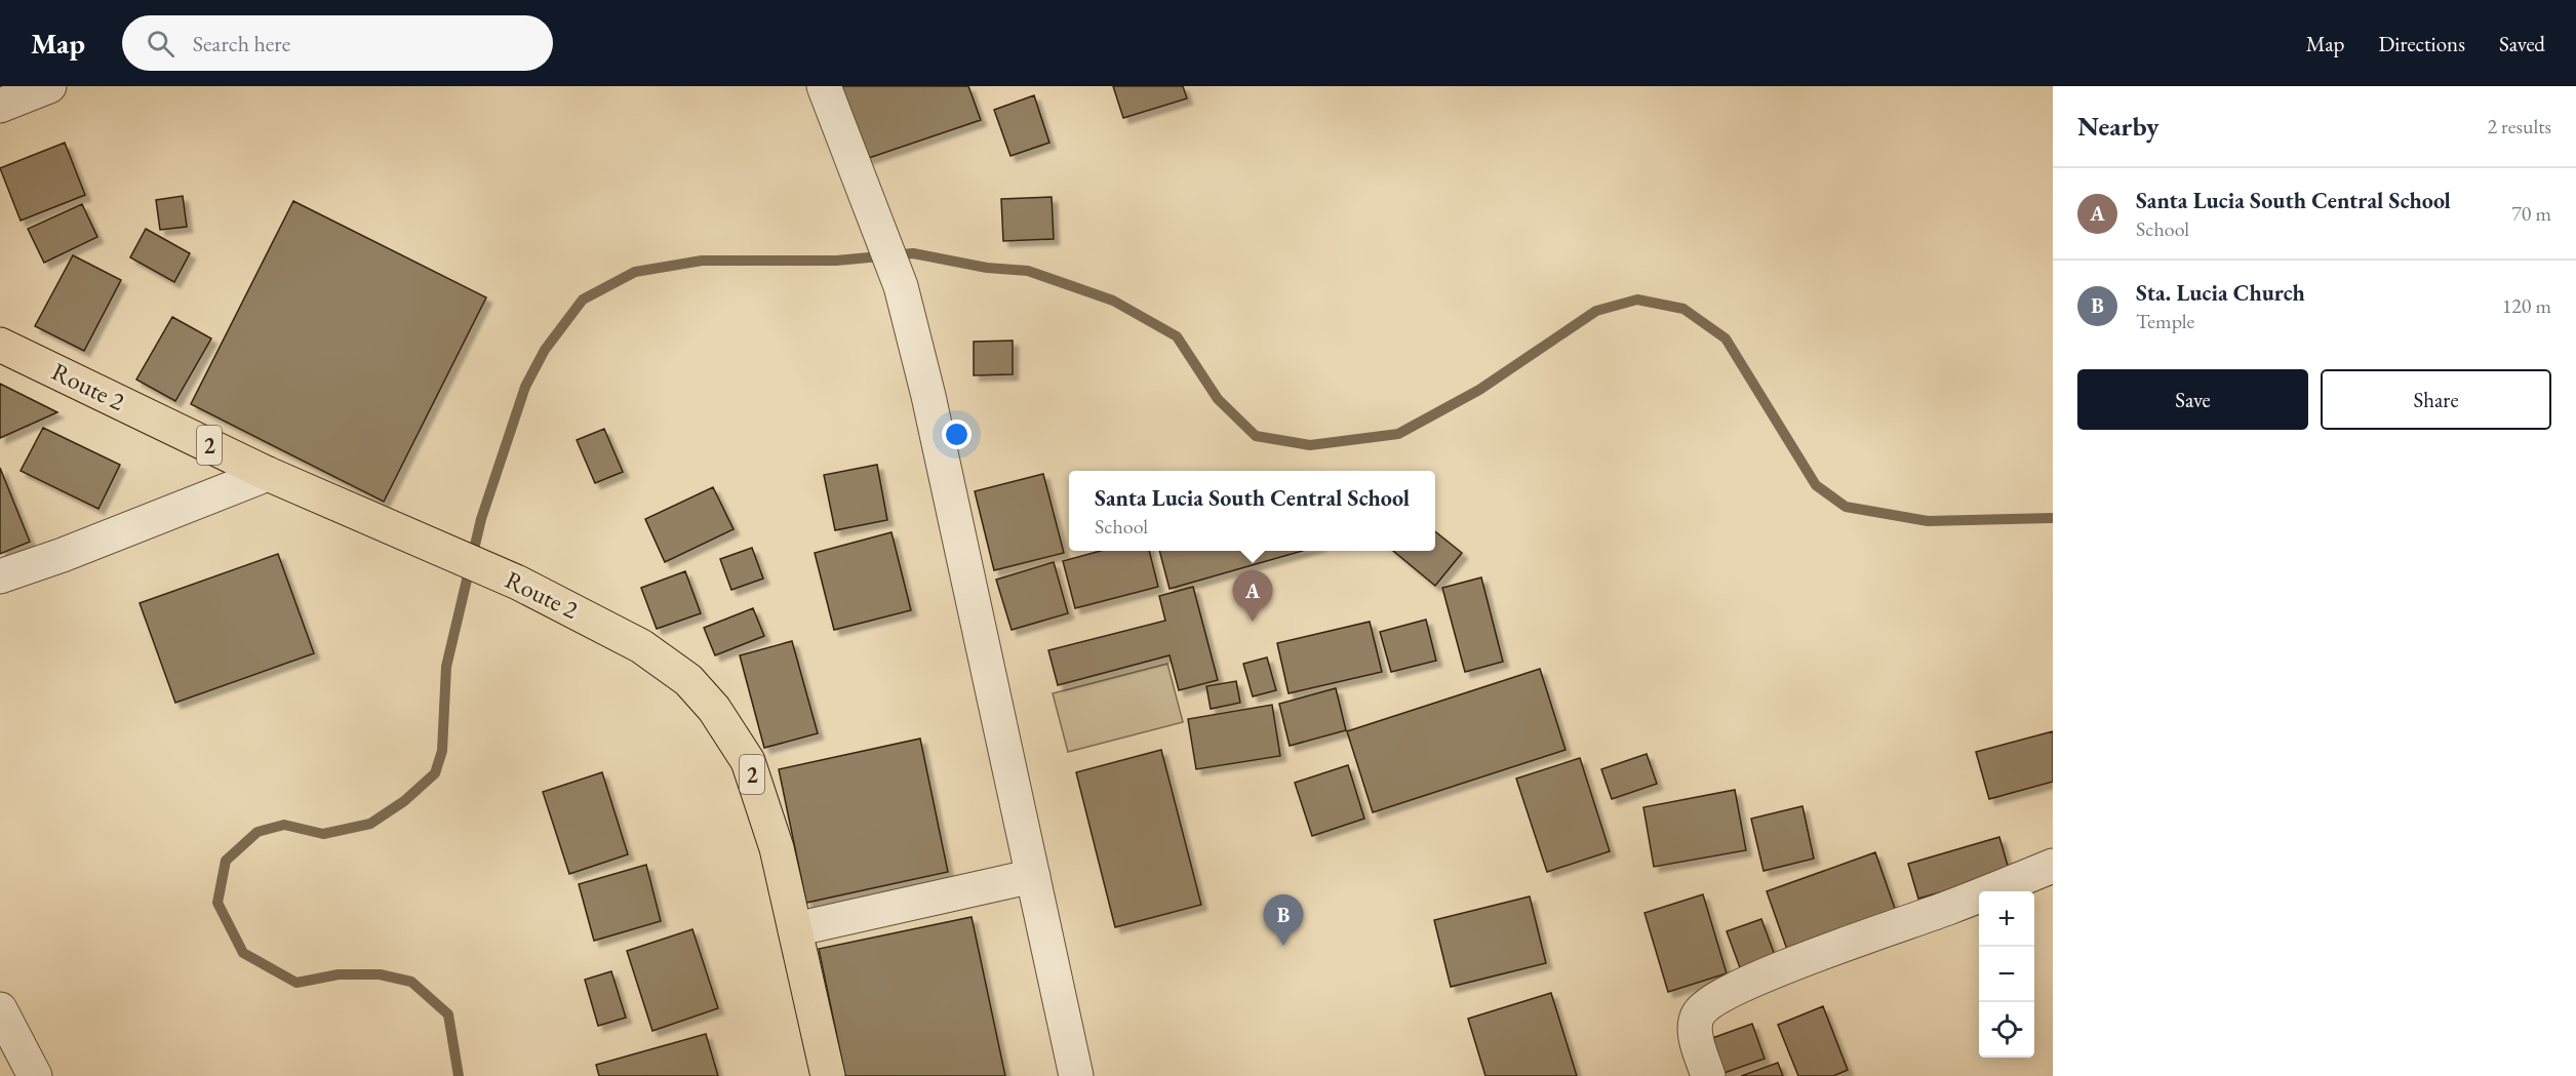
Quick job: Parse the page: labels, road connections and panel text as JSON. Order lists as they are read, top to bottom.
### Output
{
  "streets": {
    "highway": ["Route 2", "2"]
  },
  "page": {
    "header": "Map",
    "search": "Search here",
    "nav": ["Map", "Directions", "Saved"],
    "heading": ["Nearby", "2 results"],
    "list": [
      {
        "mark": "A",
        "name": "Santa Lucia South Central School",
        "note": "School",
        "value": "70 m"
      },
      {
        "mark": "B",
        "name": "Sta. Lucia Church",
        "note": "Temple",
        "value": "120 m"
      }
    ],
    "buttons": ["Save", "Share"],
    "popup": ["Santa Lucia South Central School", "School"],
    "pins": ["A", "B"],
    "map_buttons": ["+", "−"]
  }
}
